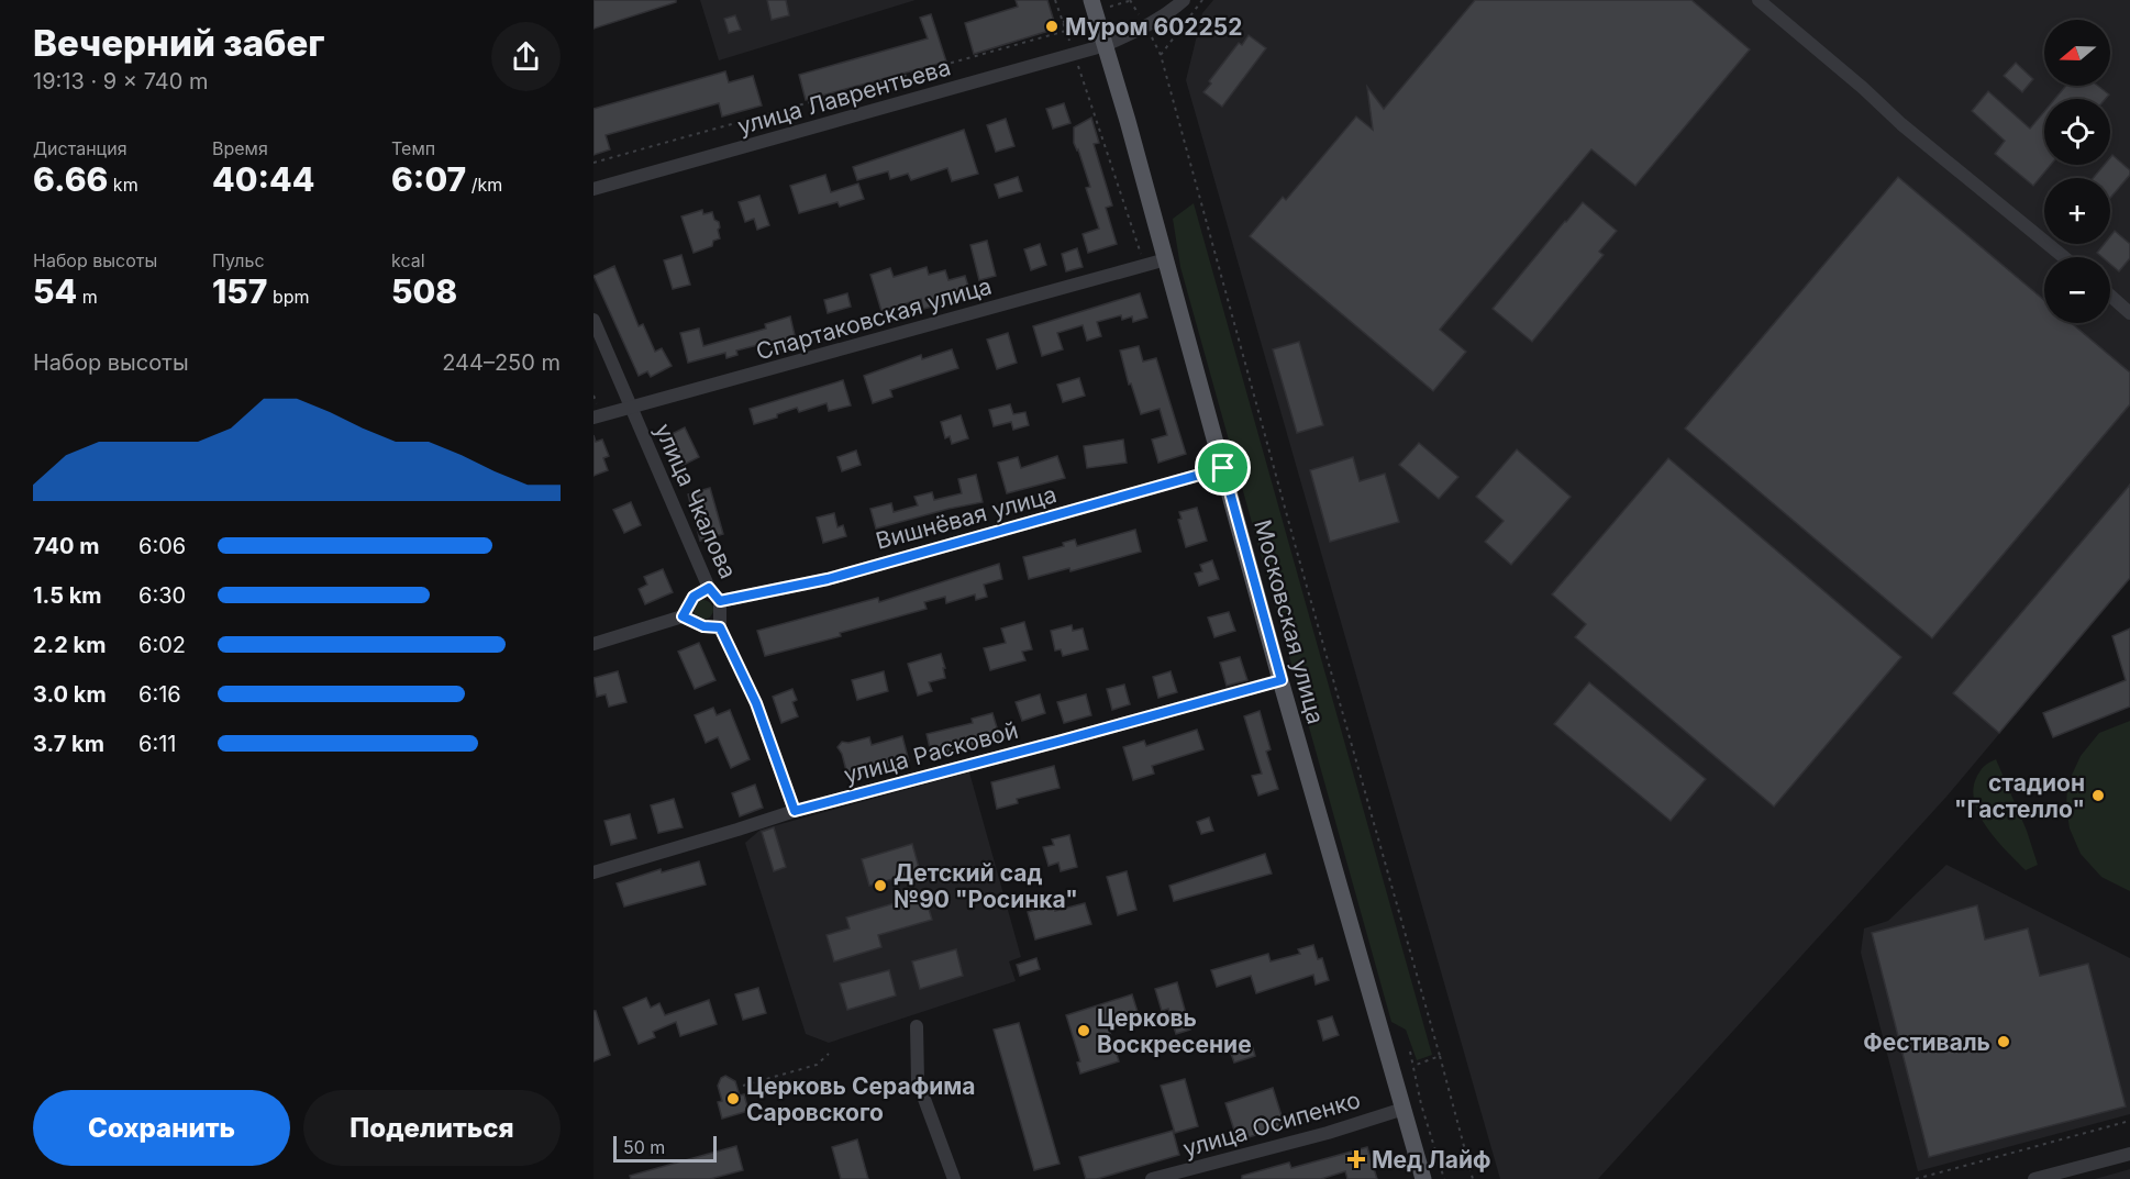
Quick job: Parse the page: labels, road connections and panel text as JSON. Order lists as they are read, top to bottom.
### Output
{
  "streets": {
    "main road": ["Московская улица"],
    "street": [
      "улица Лаврентьева",
      "Спартаковская улица",
      "улица Чкалова",
      "Вишнёвая улица",
      "улица Расковой",
      "улица Осипенко"
    ]
  },
  "crossings": [
    ["улица Лаврентьева", "Московская улица"],
    ["Спартаковская улица", "улица Чкалова"],
    ["Спартаковская улица", "Московская улица"],
    ["улица Чкалова", "Вишнёвая улица"],
    ["улица Чкалова", "улица Расковой"],
    ["Вишнёвая улица", "Московская улица"],
    ["Московская улица", "улица Расковой"],
    ["Московская улица", "улица Осипенко"]
  ],
  "places": {
    "other": [
      "Муром 602252",
      "стадион \"Гастелло\"",
      "Детский сад №90 \"Росинка\"",
      "Церковь Воскресение",
      "Фестиваль",
      "Церковь Серафима Саровского"
    ],
    "health": ["Мед Лайф"]
  },
  "scale_bar": "50 m",
  "north": "left",
  "page": {
    "heading": ["Вечерний забег", "19:13 · 9 × 740 m"],
    "map_buttons": ["+", "−"],
    "stats": [
      ["Дистанция", "6.66 km"],
      ["Время", "40:44"],
      ["Темп", "6:07 /km"],
      ["Набор высоты", "54 m"],
      ["Пульс", "157 bpm"],
      ["kcal", "508"]
    ],
    "chart": ["Набор высоты", "244–250 m"],
    "list": [
      {
        "name": "740 m",
        "note": "6:06"
      },
      {
        "name": "1.5 km",
        "note": "6:30"
      },
      {
        "name": "2.2 km",
        "note": "6:02"
      },
      {
        "name": "3.0 km",
        "note": "6:16"
      },
      {
        "name": "3.7 km",
        "note": "6:11"
      }
    ],
    "buttons": ["Сохранить", "Поделиться"],
    "scale": "50 m"
  }
}
